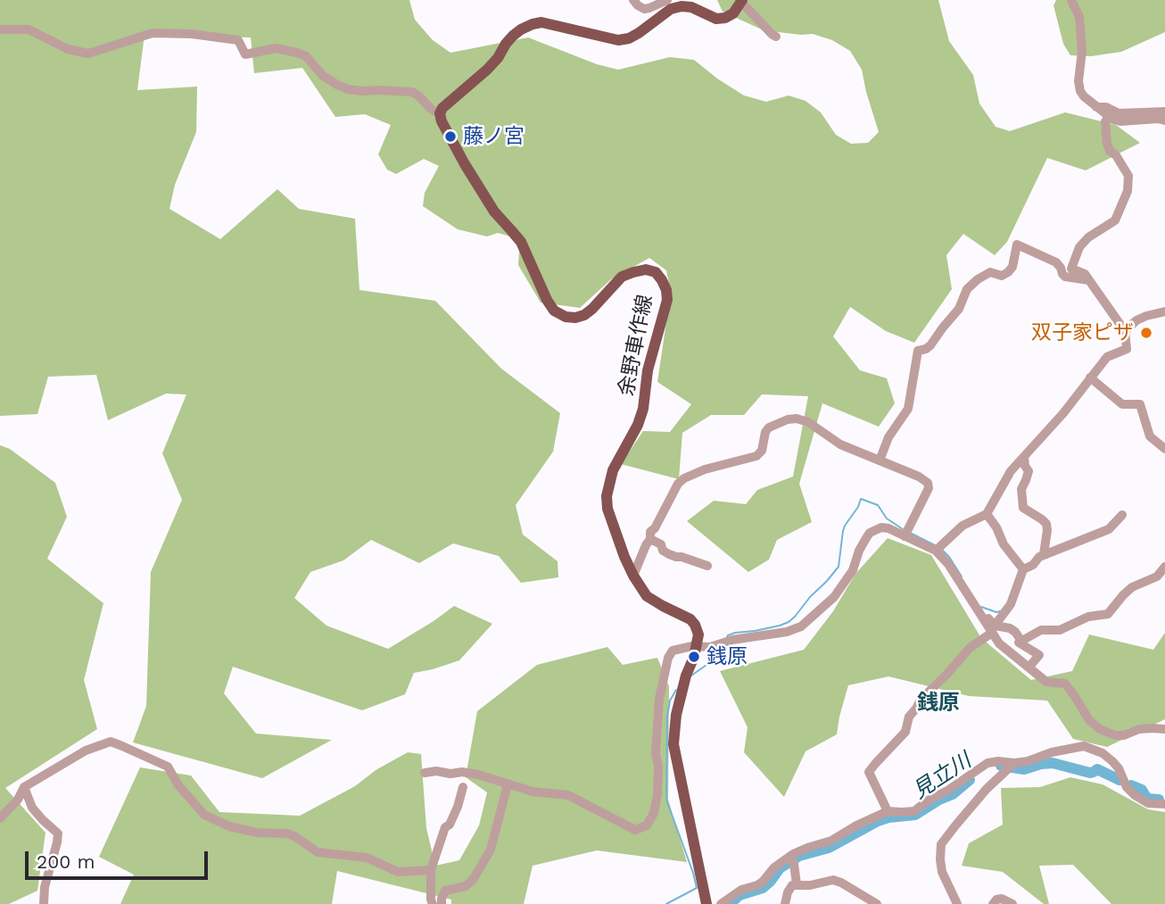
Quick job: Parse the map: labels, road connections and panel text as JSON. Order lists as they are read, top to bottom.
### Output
{
  "streets": {
    "main road": ["余野車作線"]
  },
  "districts": ["銭原"],
  "water": ["見立川"],
  "places": ["藤ノ宮", "双子家ピザ", "銭原"],
  "scale_bar": "200 m"
}
